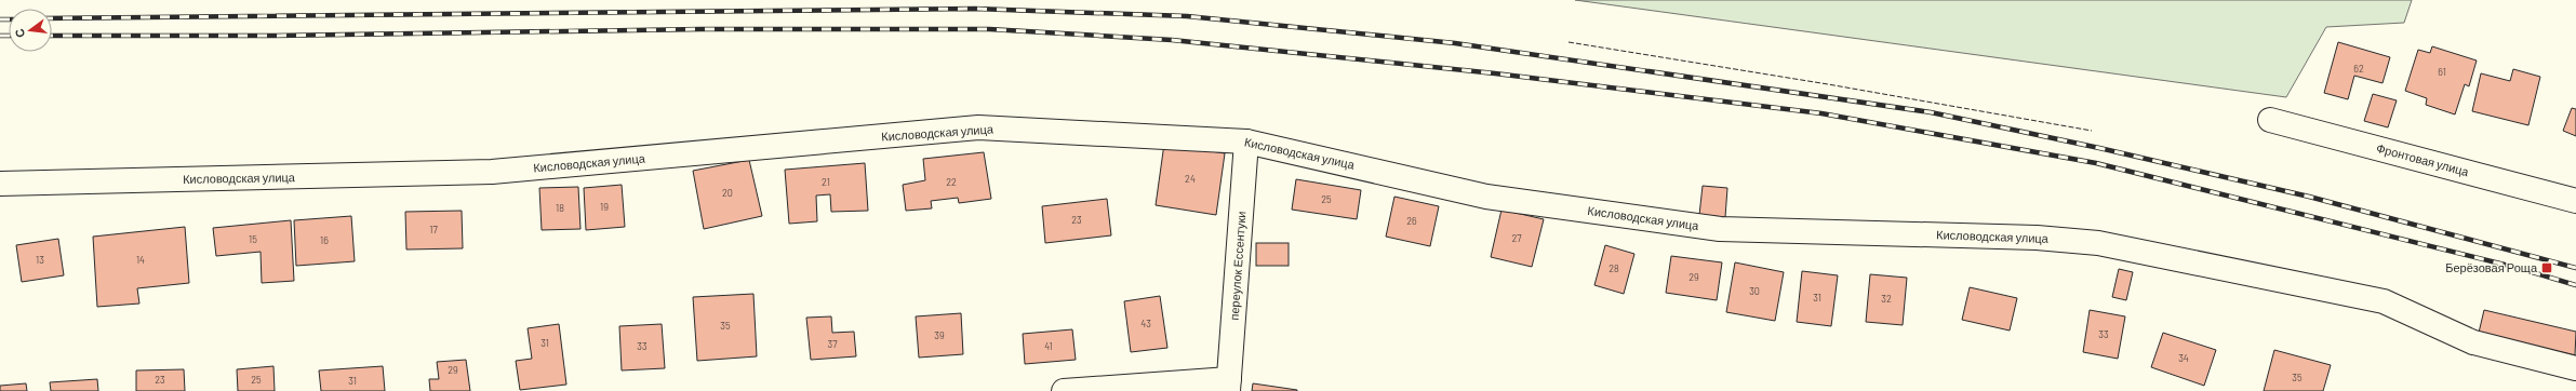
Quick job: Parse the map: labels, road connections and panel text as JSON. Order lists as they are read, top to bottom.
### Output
{
  "streets": {
    "street": ["Кисловодская улица", "Фронтовая улица", "переулок Ессентуки"]
  },
  "crossings": [
    ["Кисловодская улица", "переулок Ессентуки"]
  ],
  "places": {
    "transit": ["Берёзовая Роща"]
  },
  "house_numbers": [
    "62",
    "61",
    "24",
    "21",
    "22",
    "20",
    "25",
    "19",
    "18",
    "23",
    "26",
    "17",
    "27",
    "15",
    "16",
    "13",
    "14",
    "28",
    "29",
    "30",
    "31",
    "32",
    "43",
    "35",
    "33",
    "39",
    "31",
    "37",
    "33",
    "41",
    "34",
    "29",
    "35",
    "23",
    "25",
    "31"
  ],
  "north": "left"
}
